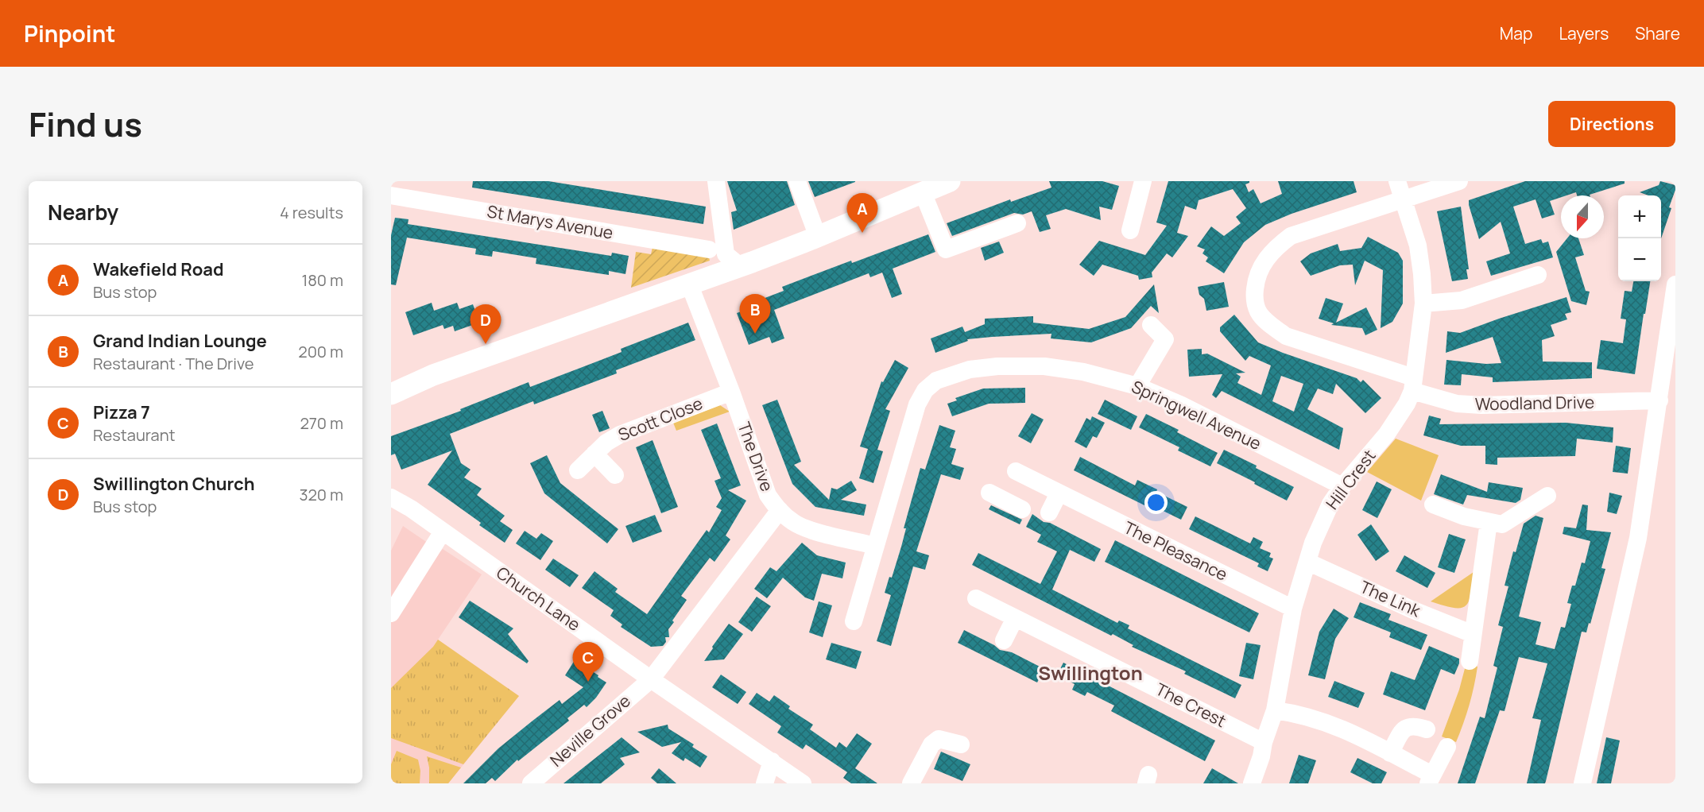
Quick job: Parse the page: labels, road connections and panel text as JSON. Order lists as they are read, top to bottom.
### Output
{
  "streets": {
    "street": [
      "St Marys Avenue",
      "Woodland Drive",
      "Springwell Avenue",
      "Scott Close",
      "The Drive",
      "Hill Crest",
      "The Pleasance",
      "Church Lane",
      "The Link",
      "The Crest",
      "Neville Grove"
    ]
  },
  "crossings": [
    ["Woodland Drive", "Hill Crest"],
    ["Springwell Avenue", "Hill Crest"],
    ["Scott Close", "The Drive"],
    ["The Drive", "Church Lane"],
    ["The Drive", "Neville Grove"],
    ["Hill Crest", "The Pleasance"],
    ["Hill Crest", "The Link"],
    ["Hill Crest", "The Crest"],
    ["Church Lane", "Neville Grove"]
  ],
  "districts": ["Swillington"],
  "north": "bottom",
  "page": {
    "header": "Pinpoint",
    "nav": ["Map", "Layers", "Share"],
    "title": "Find us",
    "buttons": "Directions",
    "heading": ["Nearby", "4 results"],
    "pins": [
      "A",
      "B",
      "D",
      "C"
    ],
    "map_buttons": ["+", "−"],
    "list": [
      {
        "mark": "A",
        "name": "Wakefield Road",
        "note": "Bus stop",
        "value": "180 m"
      },
      {
        "mark": "B",
        "name": "Grand Indian Lounge",
        "note": "Restaurant · The Drive",
        "value": "200 m"
      },
      {
        "mark": "C",
        "name": "Pizza 7",
        "note": "Restaurant",
        "value": "270 m"
      },
      {
        "mark": "D",
        "name": "Swillington Church",
        "note": "Bus stop",
        "value": "320 m"
      }
    ]
  }
}
